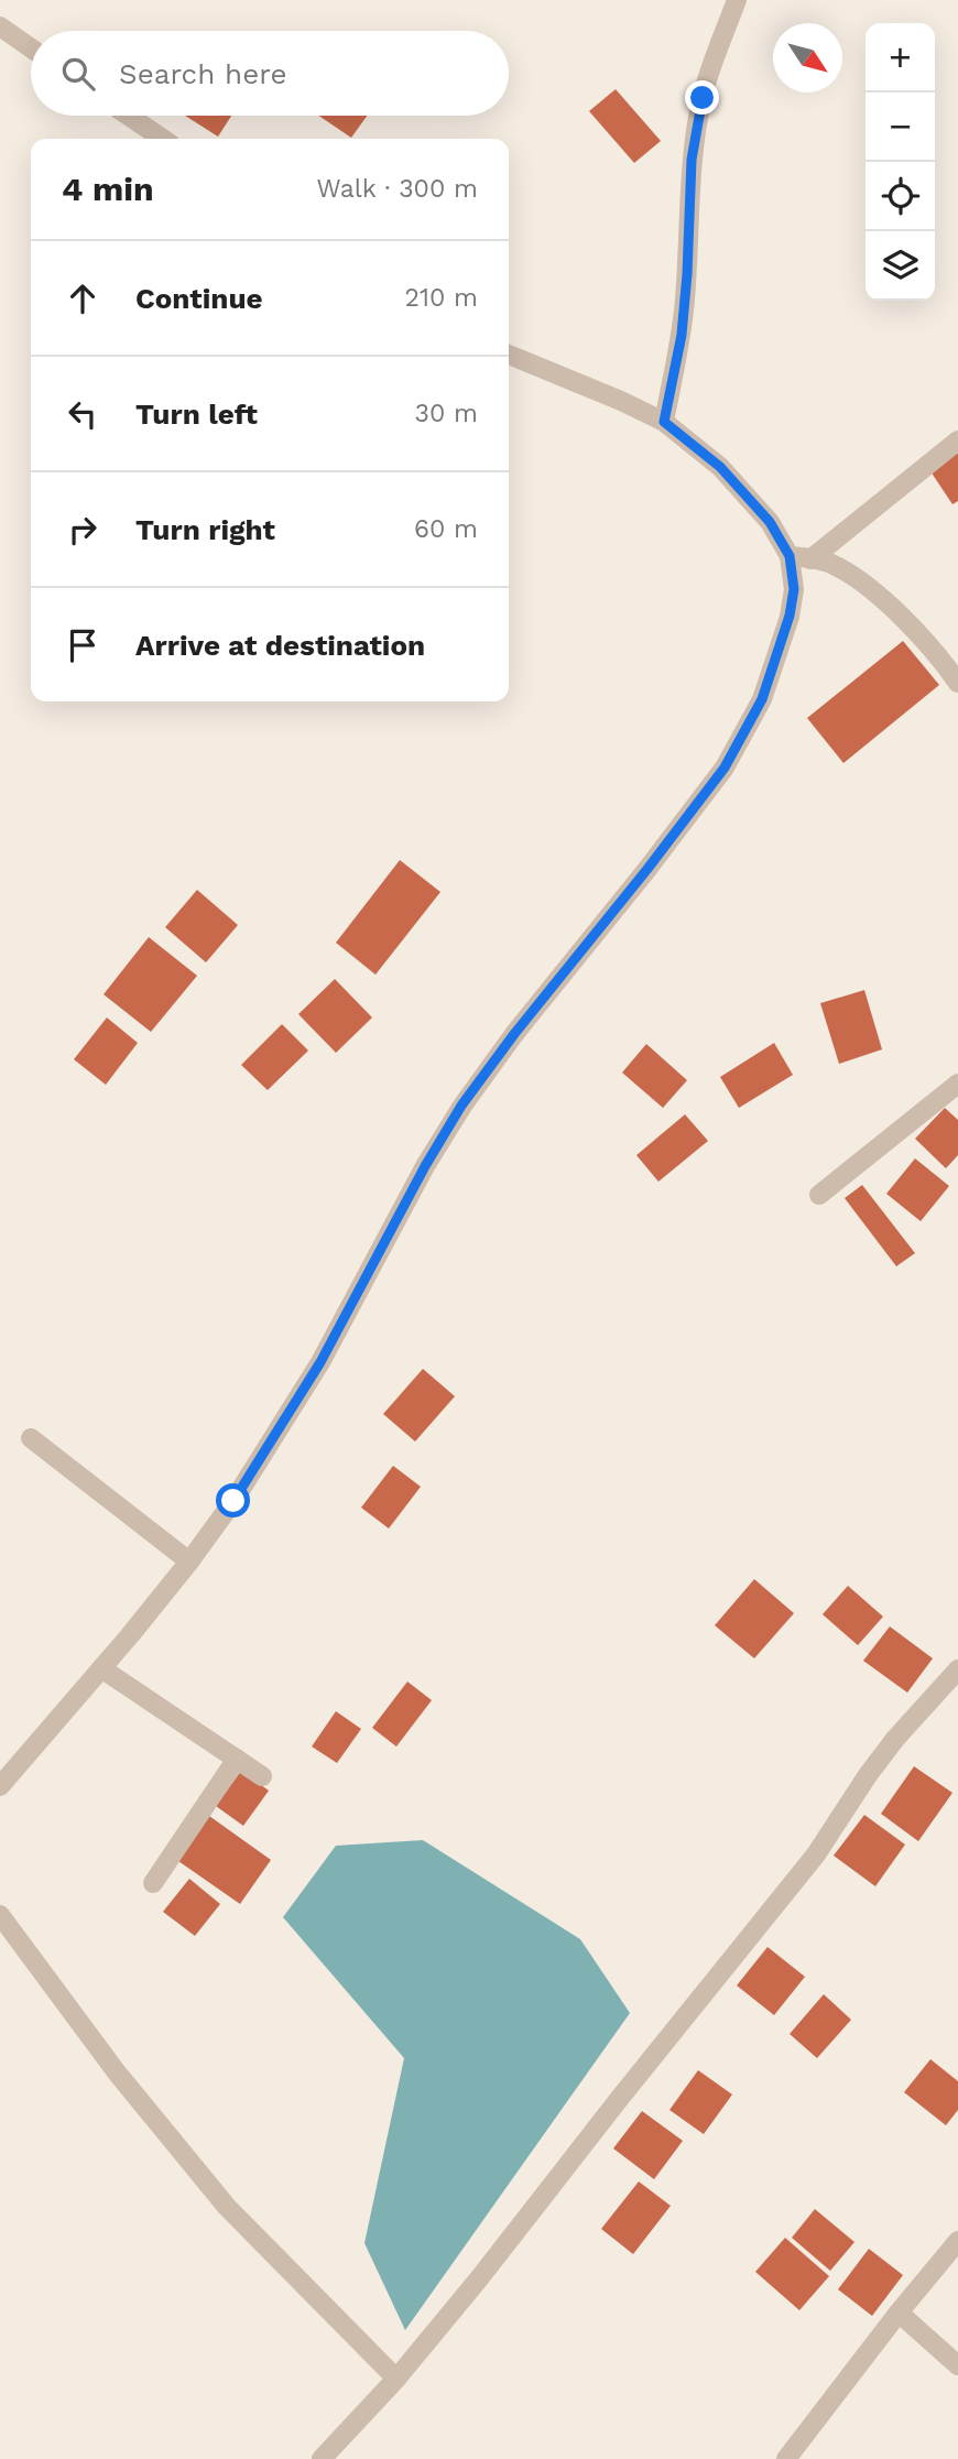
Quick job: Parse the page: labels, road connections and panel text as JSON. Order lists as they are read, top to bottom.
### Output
{
  "north": "bottom right",
  "page": {
    "map_buttons": ["+", "−"],
    "search": "Search here",
    "heading": ["4 min", "Walk · 300 m"],
    "list": [
      ["Continue", "210 m"],
      ["Turn left", "30 m"],
      ["Turn right", "60 m"],
      "Arrive at destination"
    ]
  }
}
